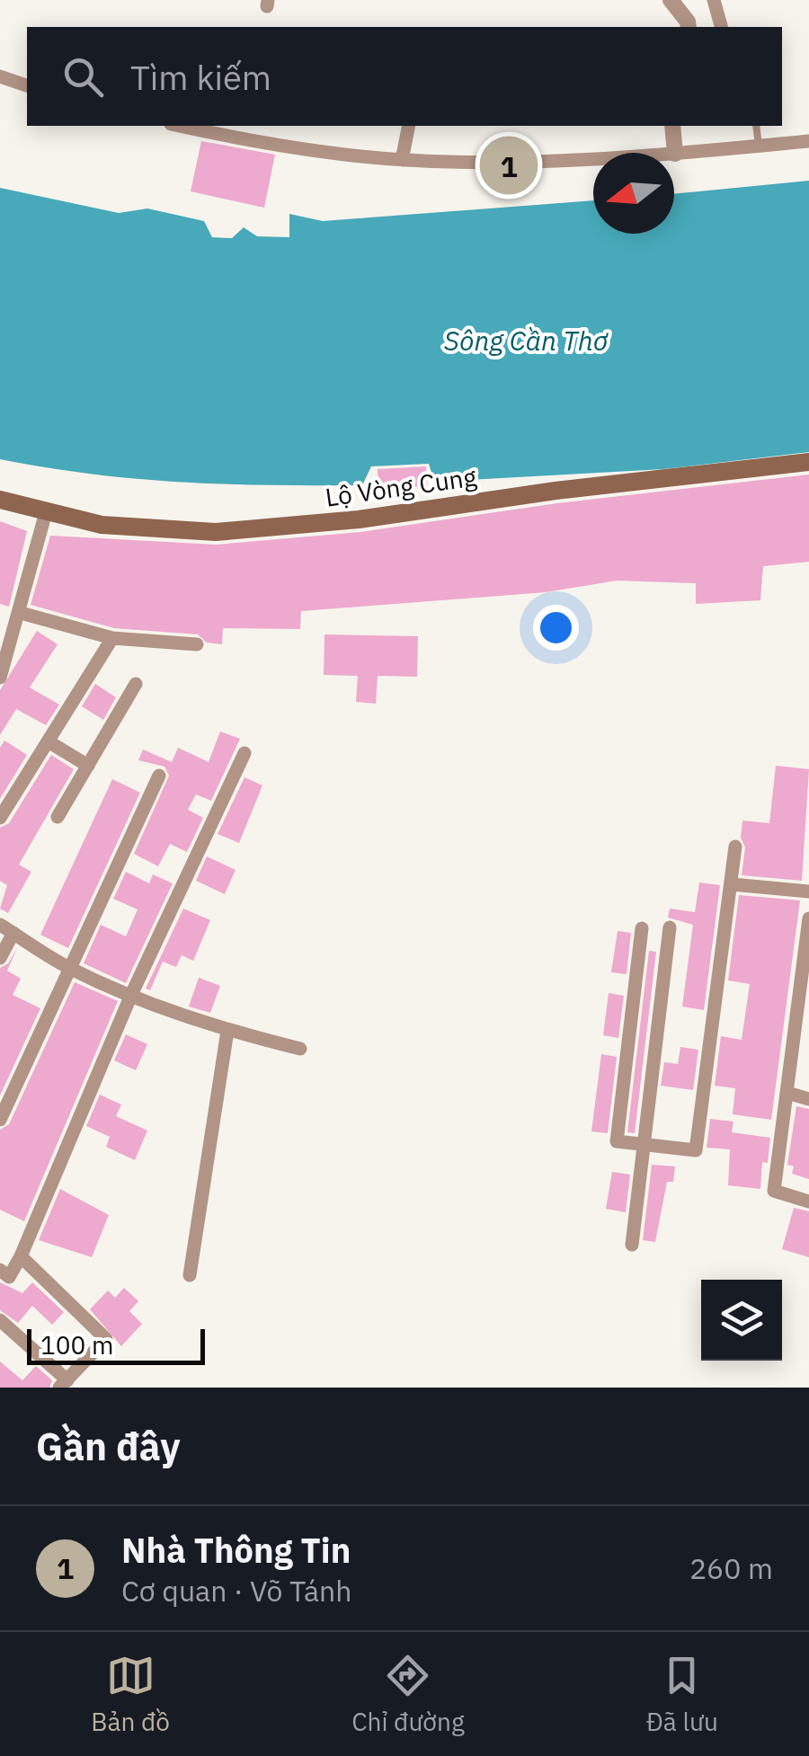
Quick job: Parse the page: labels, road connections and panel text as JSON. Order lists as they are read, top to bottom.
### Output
{
  "streets": {
    "main road": ["Lộ Vòng Cung"]
  },
  "water": ["Sông Cần Thơ"],
  "scale_bar": "100 m",
  "north": "left",
  "page": {
    "search": "Tìm kiếm",
    "pins": "1",
    "scale": "100 m",
    "heading": "Gần đây",
    "list": [
      {
        "mark": "1",
        "name": "Nhà Thông Tin",
        "note": "Cơ quan · Võ Tánh",
        "value": "260 m"
      }
    ],
    "nav": ["Bản đồ", "Chỉ đường", "Đã lưu"]
  }
}
